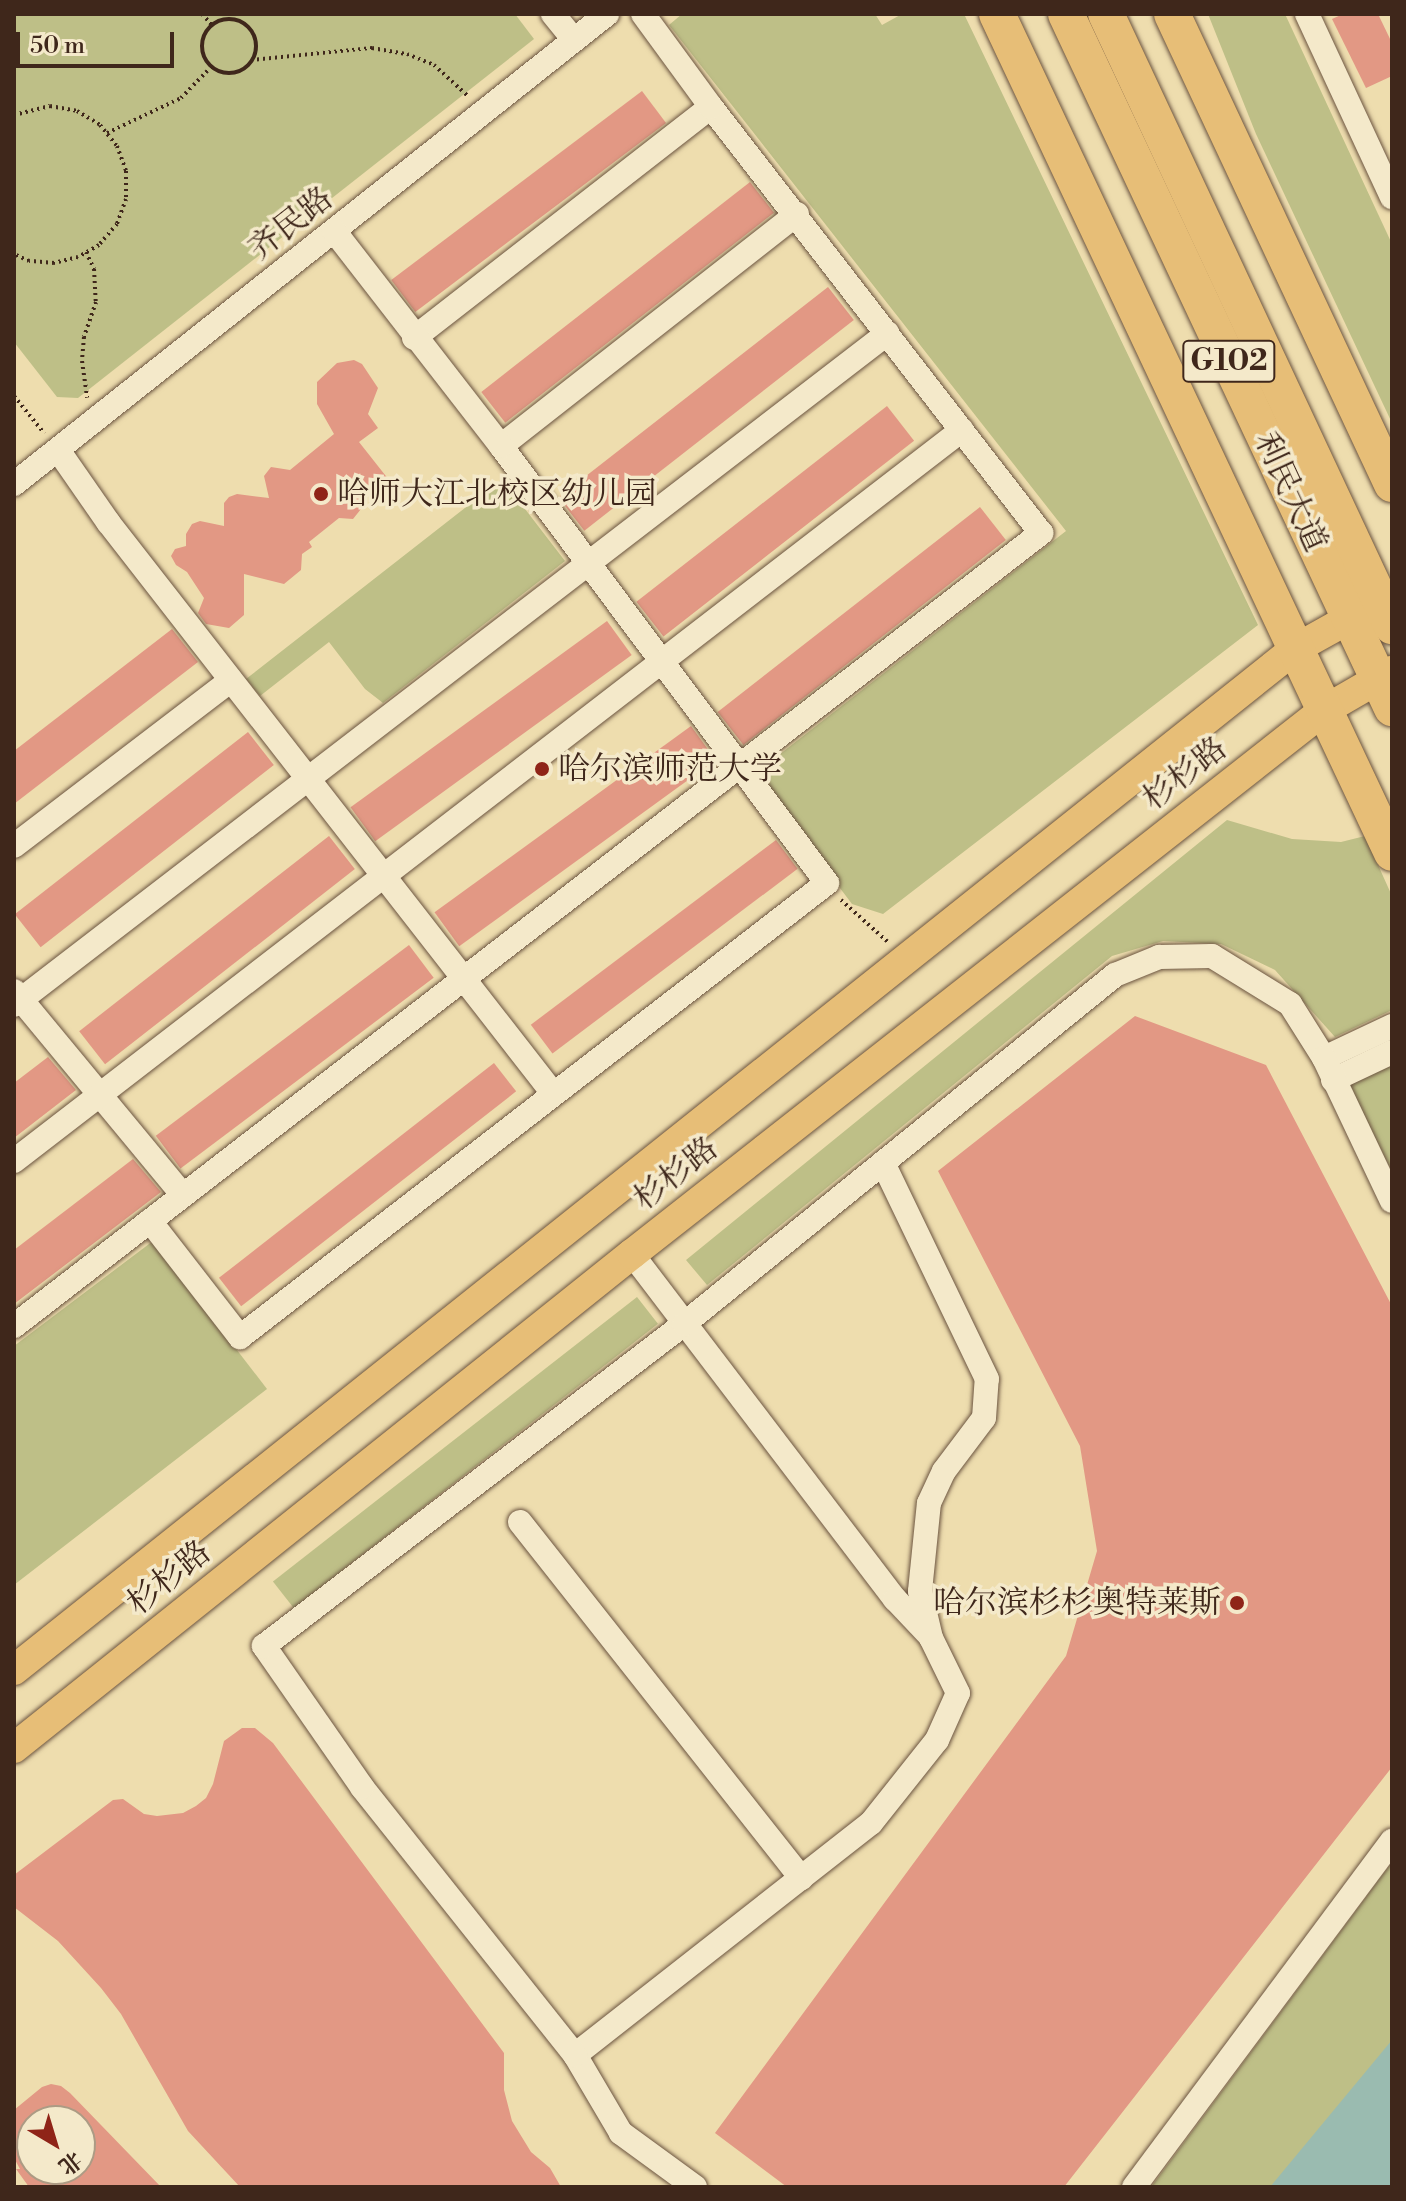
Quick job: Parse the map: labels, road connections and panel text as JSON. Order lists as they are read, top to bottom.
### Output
{
  "streets": {
    "highway": ["G102", "利民大道"],
    "main road": ["杉杉路"],
    "lane": ["齐民路"]
  },
  "crossings": [
    ["利民大道", "杉杉路"]
  ],
  "places": ["哈师大江北校区幼儿园", "哈尔滨师范大学", "哈尔滨杉杉奥特莱斯"],
  "scale_bar": "50 m",
  "north": "bottom right"
}
